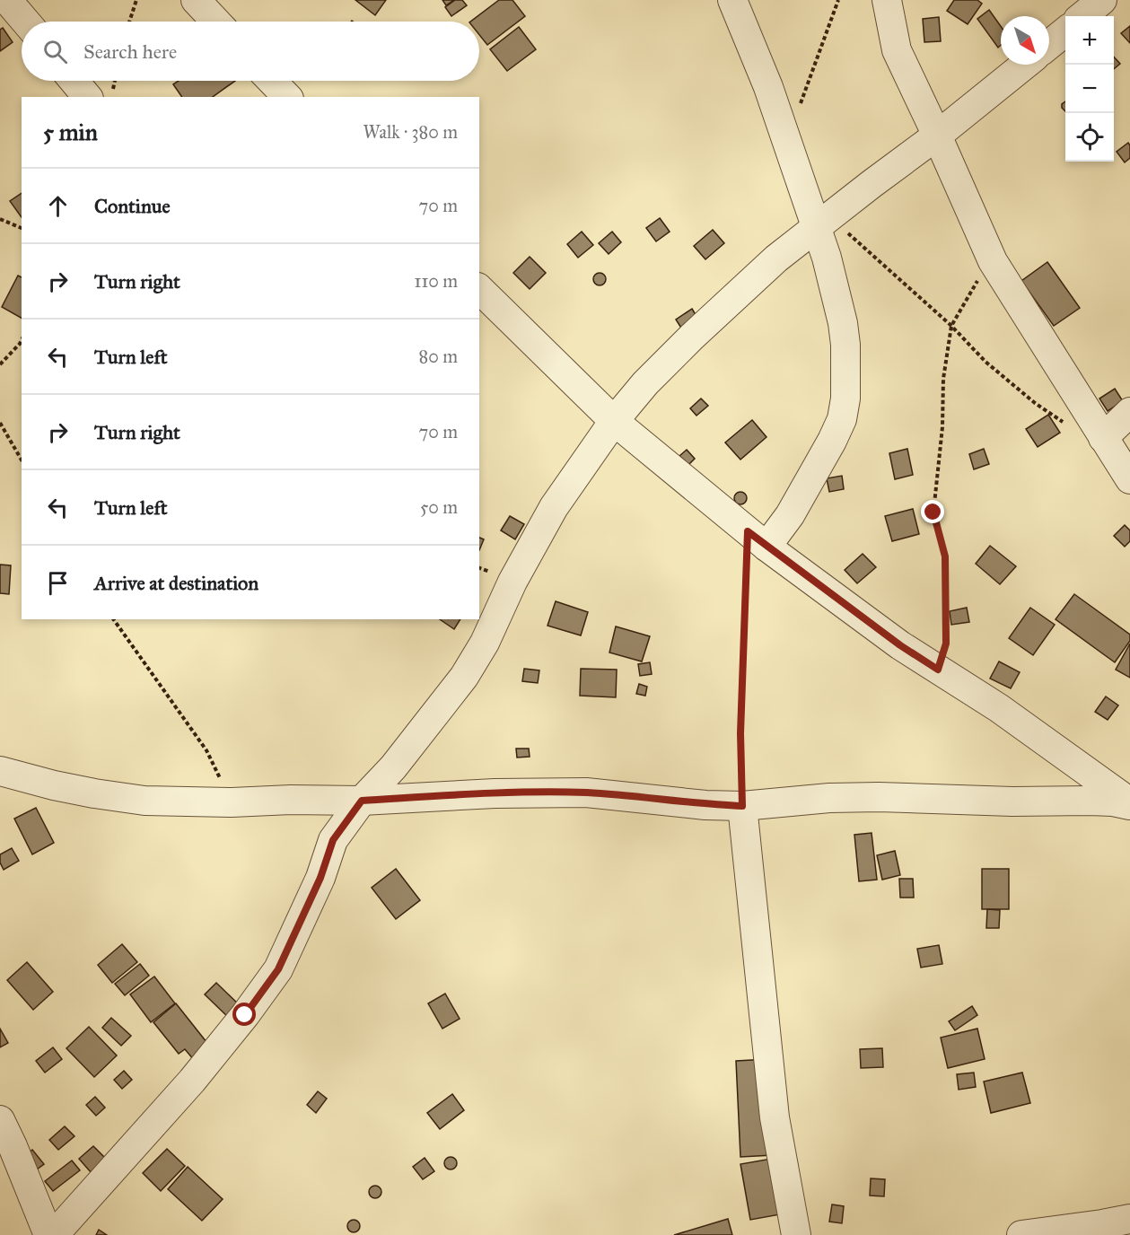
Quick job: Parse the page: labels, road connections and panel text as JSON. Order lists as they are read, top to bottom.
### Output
{
  "north": "bottom right",
  "page": {
    "map_buttons": ["+", "−"],
    "search": "Search here",
    "heading": ["5 min", "Walk · 380 m"],
    "list": [
      ["Continue", "70 m"],
      ["Turn right", "110 m"],
      ["Turn left", "80 m"],
      ["Turn right", "70 m"],
      ["Turn left", "50 m"],
      "Arrive at destination"
    ]
  }
}
